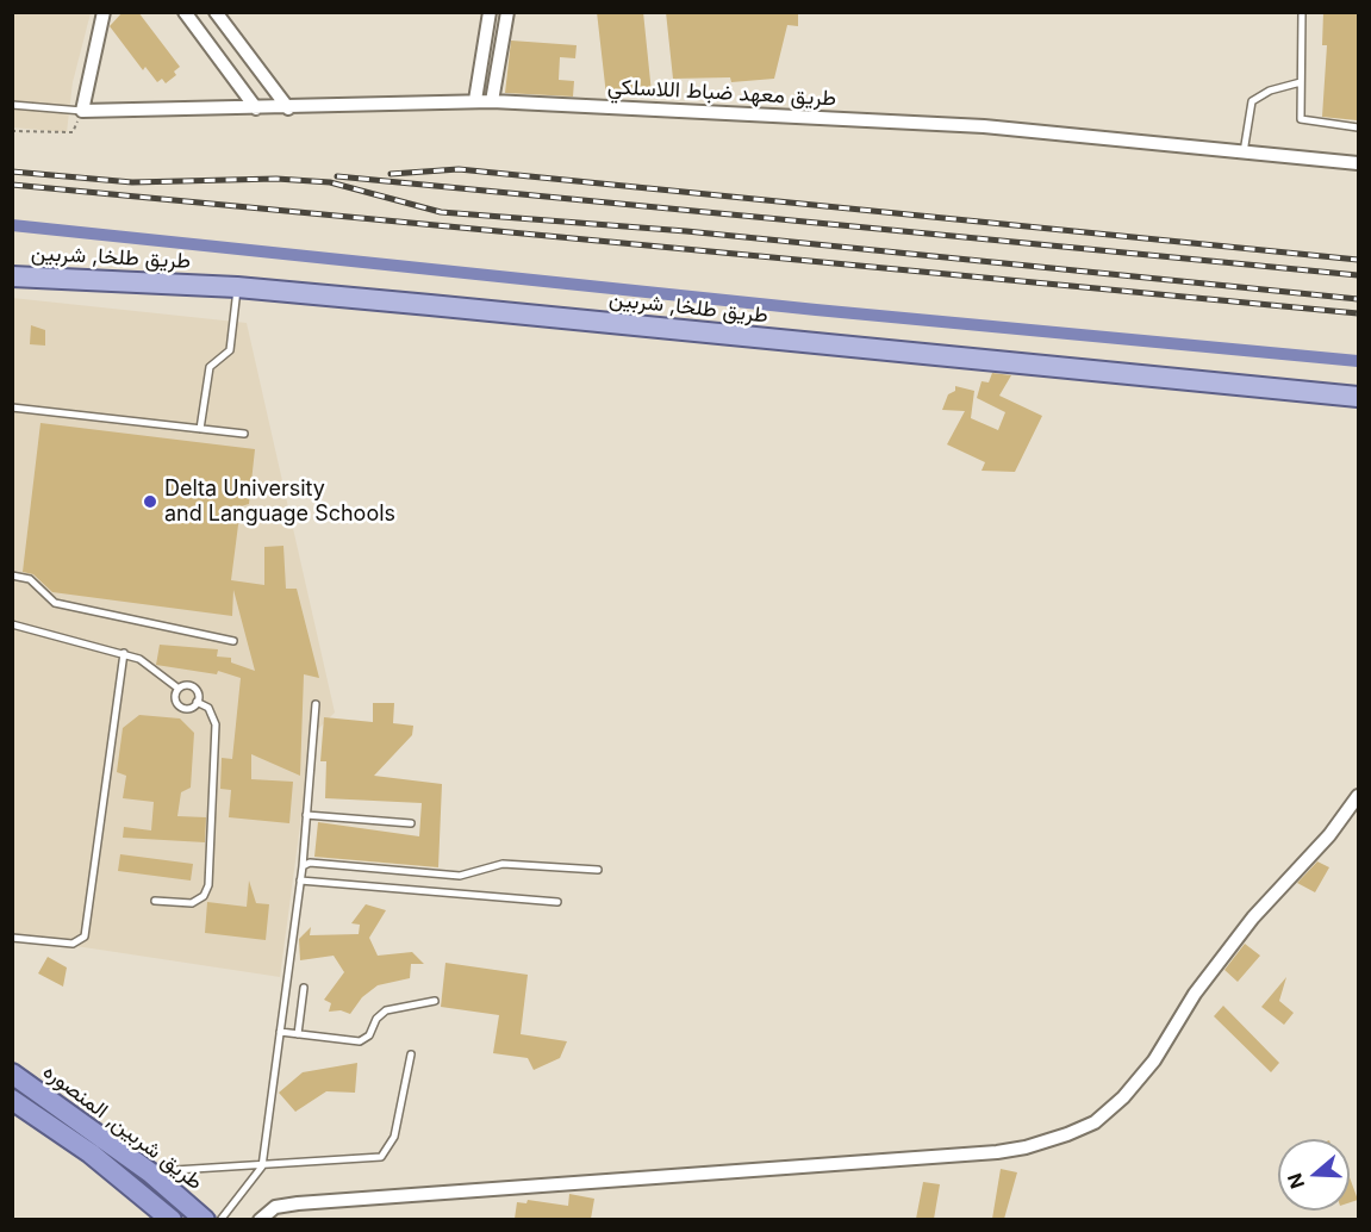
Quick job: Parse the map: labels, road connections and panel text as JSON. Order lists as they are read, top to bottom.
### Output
{
  "streets": {
    "highway": ["طريق شربين, المنصوره"],
    "main road": ["طريق طلخا, شربين"],
    "street": ["طريق معهد ضباط اللاسلكي"]
  },
  "places": ["Delta University and Language Schools"],
  "north": "left"
}
